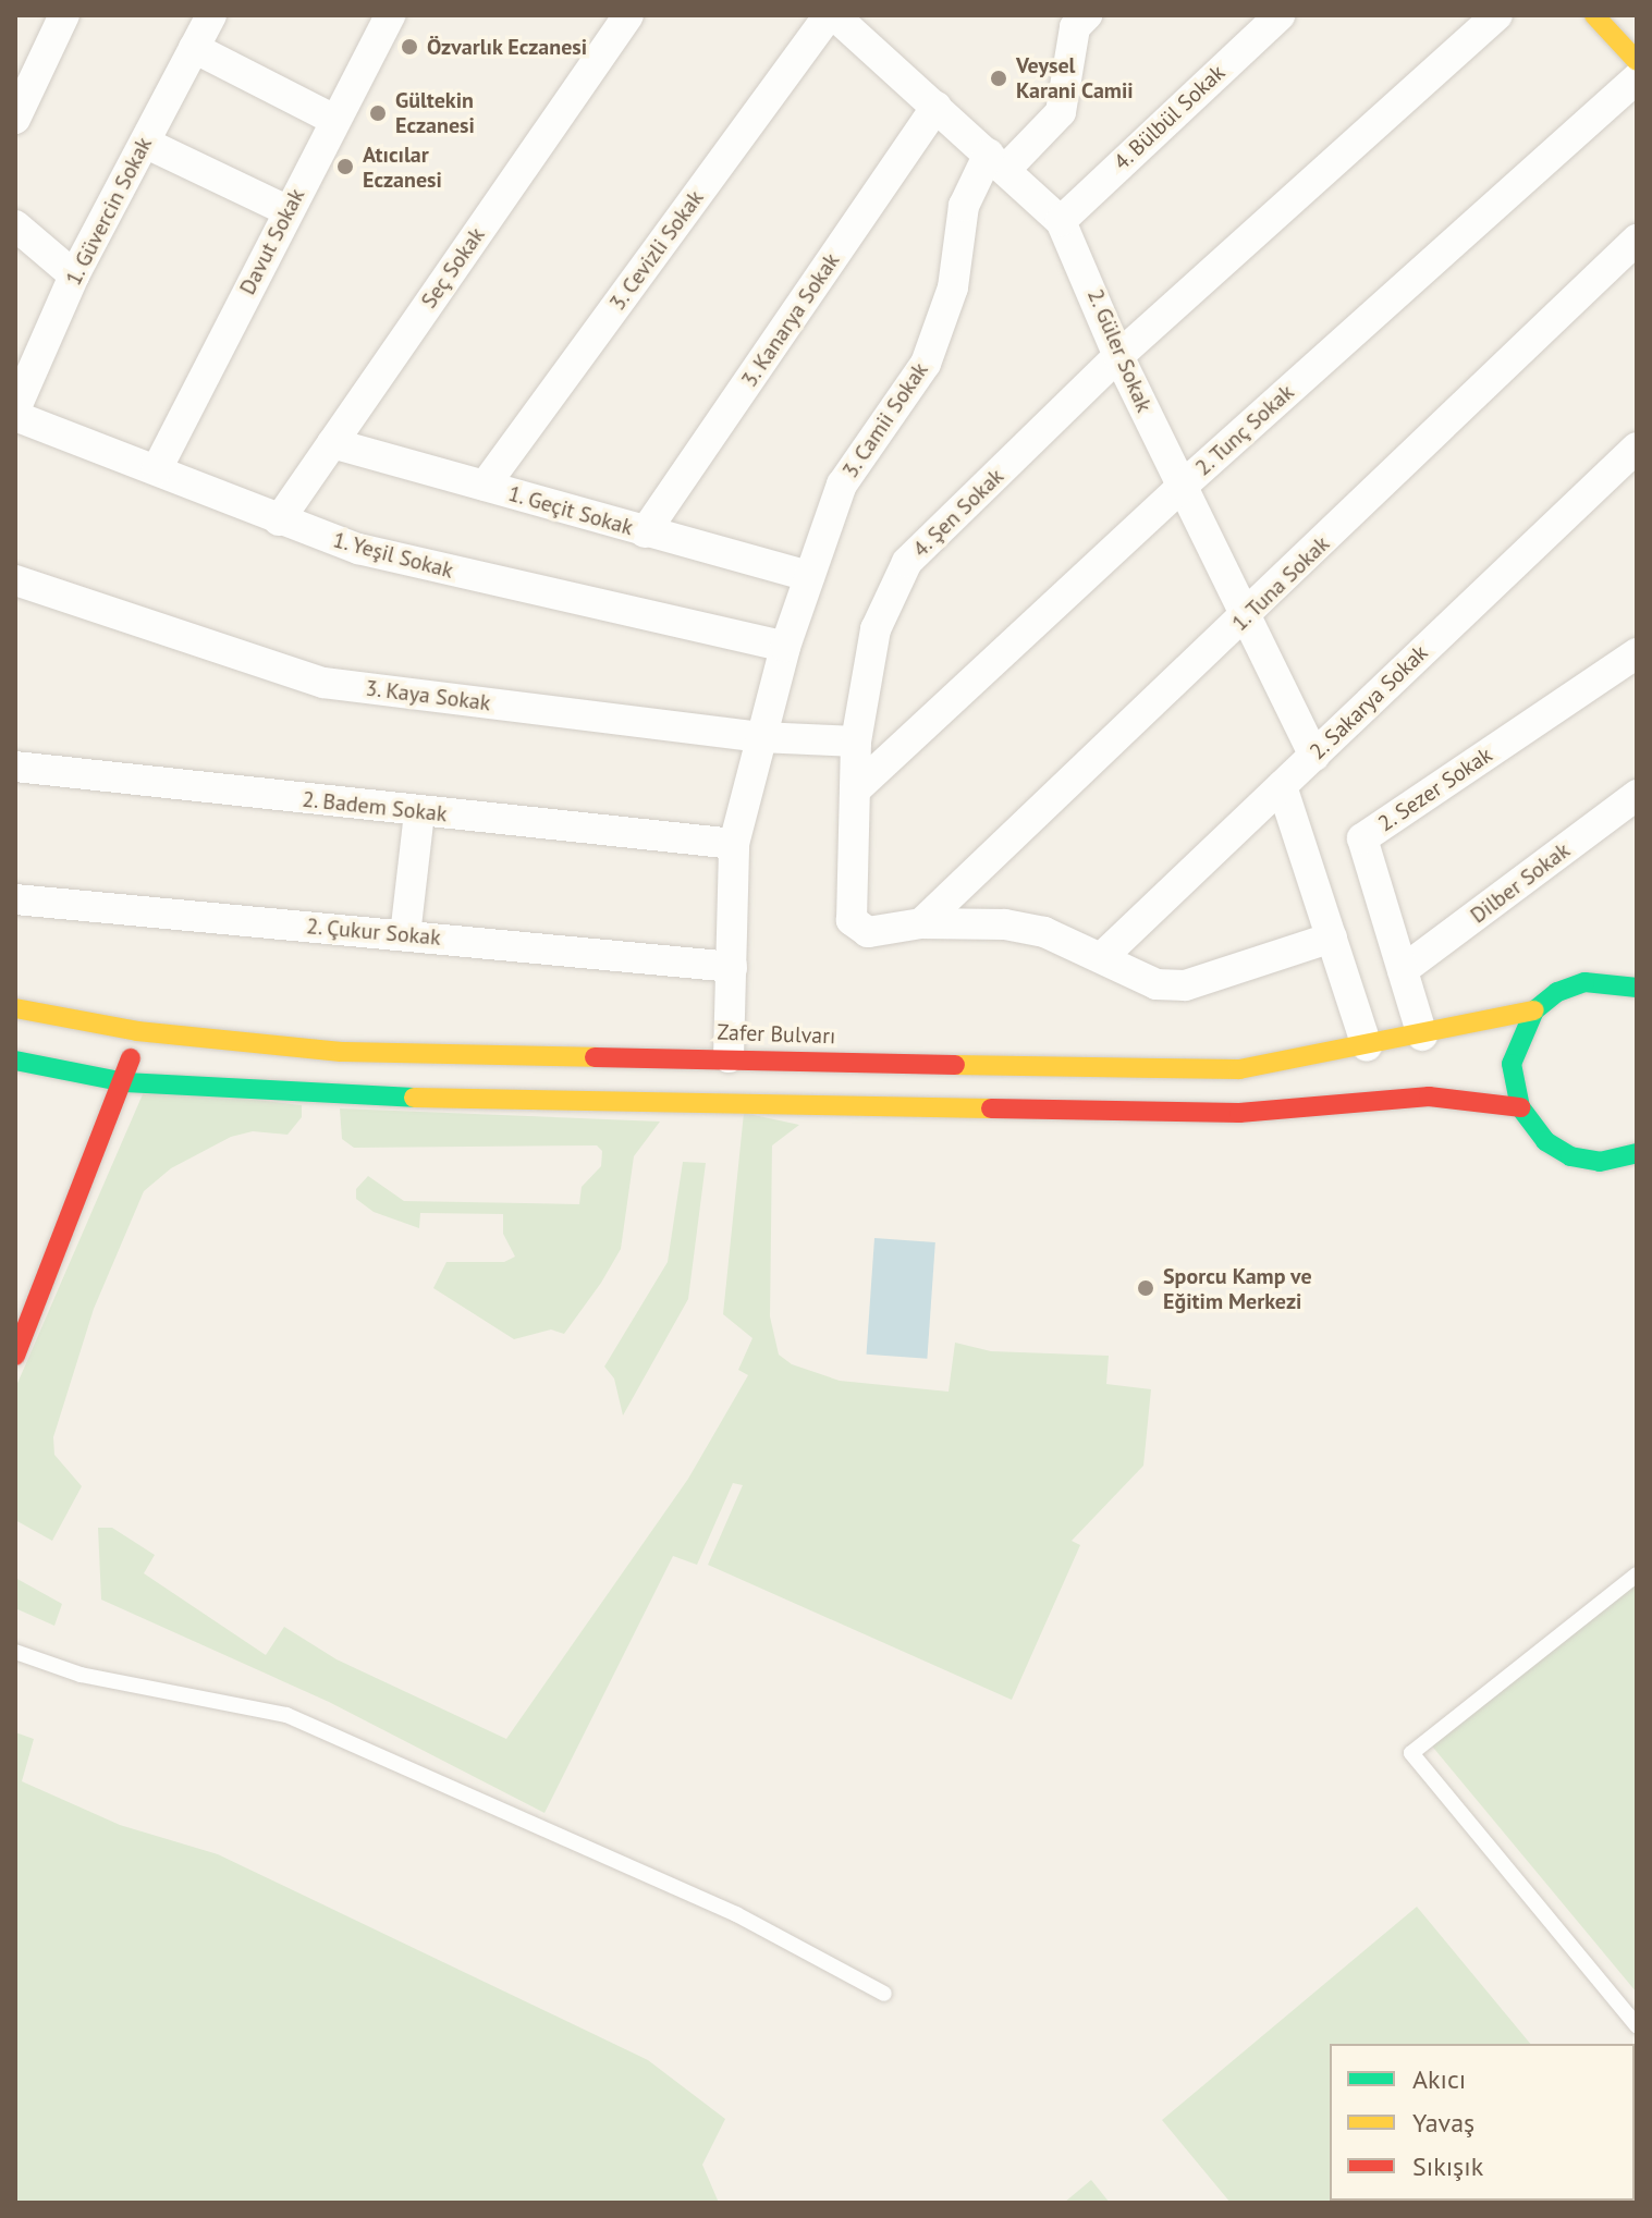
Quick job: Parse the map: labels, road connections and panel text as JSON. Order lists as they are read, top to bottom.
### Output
{
  "streets": {
    "main road": ["Zafer Bulvarı"],
    "street": [
      "4. Bülbül Sokak",
      "1. Güvercin Sokak",
      "Davut Sokak",
      "3. Cevizli Sokak",
      "Seç Sokak",
      "3. Kanarya Sokak",
      "2. Güler Sokak",
      "3. Camii Sokak",
      "2. Tunç Sokak",
      "1. Geçit Sokak",
      "4. Şen Sokak",
      "1. Yeşil Sokak",
      "1. Tuna Sokak",
      "3. Kaya Sokak",
      "2. Sakarya Sokak",
      "2. Sezer Sokak",
      "2. Badem Sokak",
      "Dilber Sokak",
      "2. Çukur Sokak"
    ]
  },
  "crossings": [
    ["4. Bülbül Sokak", "2. Güler Sokak"],
    ["1. Güvercin Sokak", "1. Yeşil Sokak"],
    ["Davut Sokak", "1. Yeşil Sokak"],
    ["3. Cevizli Sokak", "2. Güler Sokak"],
    ["3. Cevizli Sokak", "1. Geçit Sokak"],
    ["Seç Sokak", "1. Geçit Sokak"],
    ["Seç Sokak", "1. Yeşil Sokak"],
    ["3. Kanarya Sokak", "2. Güler Sokak"],
    ["3. Kanarya Sokak", "1. Geçit Sokak"],
    ["2. Güler Sokak", "3. Camii Sokak"],
    ["2. Güler Sokak", "2. Tunç Sokak"],
    ["2. Güler Sokak", "4. Şen Sokak"],
    ["2. Güler Sokak", "1. Tuna Sokak"],
    ["2. Güler Sokak", "2. Sakarya Sokak"],
    ["3. Camii Sokak", "1. Geçit Sokak"],
    ["3. Camii Sokak", "1. Yeşil Sokak"],
    ["3. Camii Sokak", "3. Kaya Sokak"],
    ["2. Tunç Sokak", "4. Şen Sokak"],
    ["4. Şen Sokak", "1. Tuna Sokak"],
    ["4. Şen Sokak", "3. Kaya Sokak"],
    ["4. Şen Sokak", "2. Sakarya Sokak"],
    ["2. Sezer Sokak", "Dilber Sokak"],
    ["2. Sezer Sokak", "Zafer Bulvarı"]
  ],
  "places": [
    "Özvarlık Eczanesi",
    "Veysel Karani Camii",
    "Gültekin Eczanesi",
    "Atıcılar Eczanesi",
    "Sporcu Kamp ve Eğitim Merkezi"
  ],
  "legend": ["Akıcı", "Yavaş", "Sıkışık"]
}
